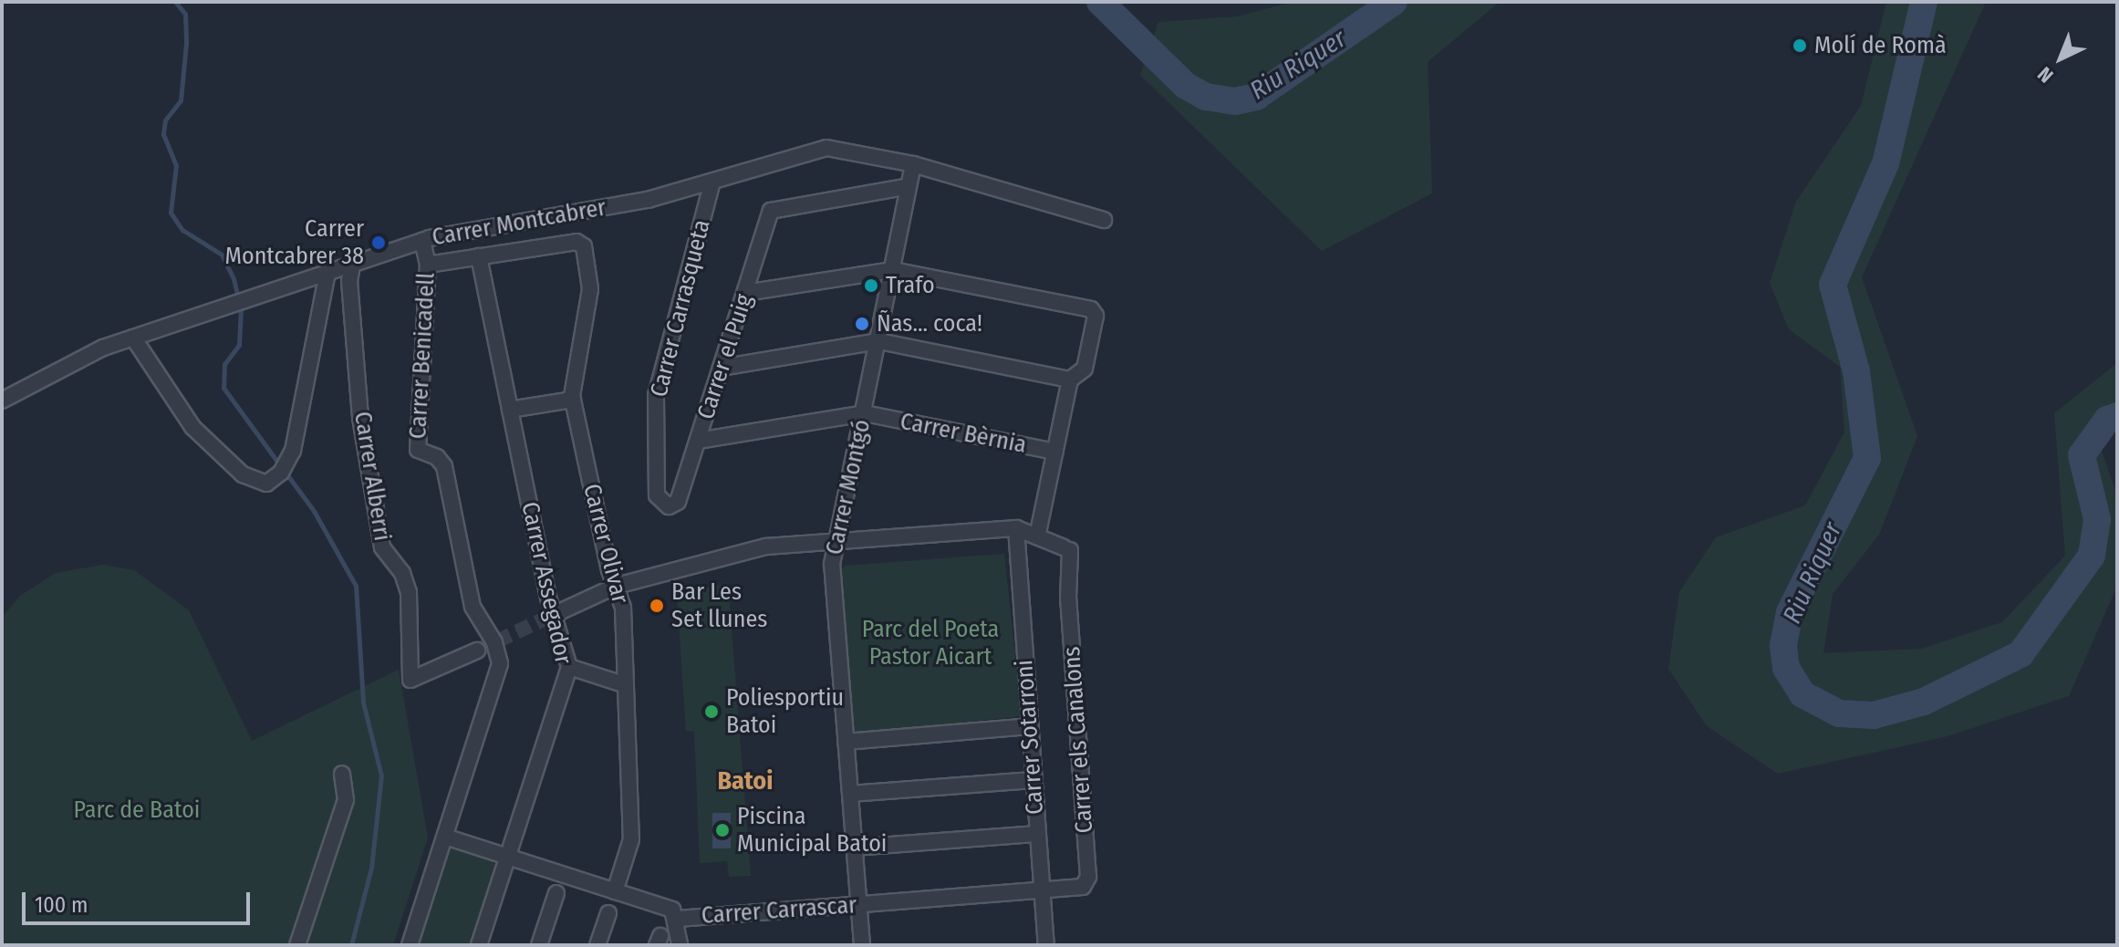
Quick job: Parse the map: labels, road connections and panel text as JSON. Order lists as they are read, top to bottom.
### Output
{
  "streets": {
    "street": [
      "Carrer Montcabrer",
      "Carrer Carrasqueta",
      "Carrer Benicadell",
      "Carrer el Puig",
      "Carrer Bèrnia",
      "Carrer Alberri",
      "Carrer Montgó",
      "Carrer Olivar",
      "Carrer Assegador",
      "Carrer Sotarroni",
      "Carrer els Canalons",
      "Carrer Carrascar"
    ]
  },
  "crossings": [
    ["Carrer Montcabrer", "Carrer Carrasqueta"],
    ["Carrer Montcabrer", "Carrer Benicadell"],
    ["Carrer Montcabrer", "Carrer Alberri"],
    ["Carrer Montcabrer", "Carrer Montgó"],
    ["Carrer Montcabrer", "Carrer Olivar"],
    ["Carrer Montcabrer", "Carrer Assegador"],
    ["Carrer Carrasqueta", "Carrer el Puig"],
    ["Carrer Benicadell", "Carrer Carrascar"],
    ["Carrer el Puig", "Carrer Bèrnia"],
    ["Carrer el Puig", "Carrer Montgó"],
    ["Carrer Bèrnia", "Carrer Montgó"],
    ["Carrer Montgó", "Carrer Carrascar"],
    ["Carrer Olivar", "Carrer Carrascar"],
    ["Carrer Assegador", "Carrer Carrascar"],
    ["Carrer Sotarroni", "Carrer els Canalons"],
    ["Carrer Sotarroni", "Carrer Carrascar"],
    ["Carrer els Canalons", "Carrer Carrascar"]
  ],
  "districts": ["Batoi"],
  "water": ["Riu Riquer"],
  "parks": ["Parc del Poeta Pastor Aicart", "Parc de Batoi"],
  "places": [
    "Molí de Romà",
    "Carrer Montcabrer 38",
    "Trafo",
    "Ñas... coca!",
    "Bar Les Set llunes",
    "Poliesportiu Batoi",
    "Piscina Municipal Batoi"
  ],
  "scale_bar": "100 m",
  "north": "bottom left"
}
